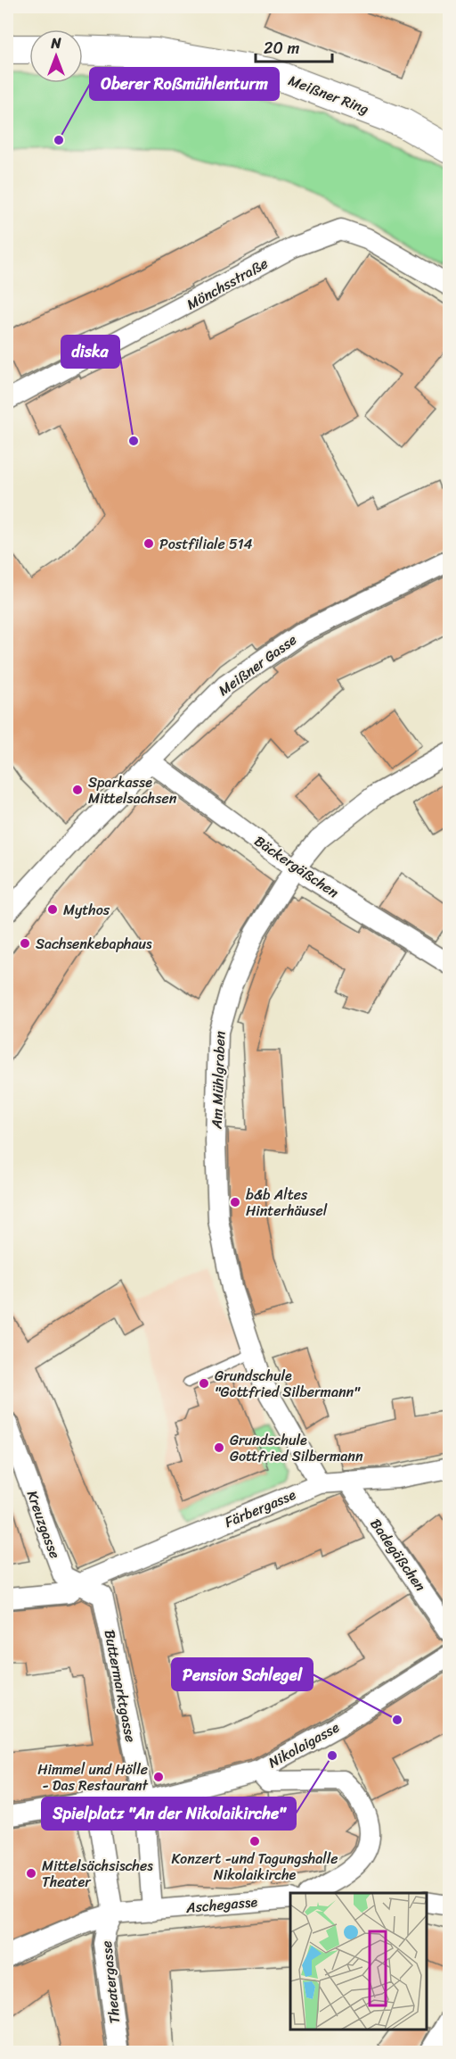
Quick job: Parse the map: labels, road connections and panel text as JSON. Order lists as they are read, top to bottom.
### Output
{
  "streets": {
    "main road": ["Meißner Ring"],
    "street": [
      "Mönchsstraße",
      "Meißner Gasse",
      "Bäckergäßchen",
      "Am Mühlgraben",
      "Färbergasse",
      "Kreuzgasse",
      "Badegäßchen",
      "Buttermarktgasse",
      "Nikolaigasse",
      "Aschegasse",
      "Theatergasse"
    ]
  },
  "crossings": [
    ["Meißner Gasse", "Bäckergäßchen"],
    ["Bäckergäßchen", "Am Mühlgraben"],
    ["Am Mühlgraben", "Färbergasse"],
    ["Färbergasse", "Kreuzgasse"],
    ["Färbergasse", "Badegäßchen"],
    ["Färbergasse", "Buttermarktgasse"],
    ["Kreuzgasse", "Buttermarktgasse"],
    ["Buttermarktgasse", "Nikolaigasse"],
    ["Buttermarktgasse", "Aschegasse"],
    ["Aschegasse", "Theatergasse"]
  ],
  "places": [
    "Oberer Roßmühlenturm",
    "diska",
    "Postfiliale 514",
    "Sparkasse Mittelsachsen",
    "Mythos",
    "Sachsenkebaphaus",
    "b&b Altes Hinterhäusel",
    "Grundschule \"Gottfried Silbermann\"",
    "Grundschule Gottfried Silbermann",
    "Pension Schlegel",
    "Spielplatz \"An der Nikolaikirche\"",
    "Himmel und Hölle - Das Restaurant",
    "Konzert -und Tagungshalle Nikolaikirche",
    "Mittelsächsisches Theater"
  ],
  "scale_bar": "20 m",
  "north": "top"
}
